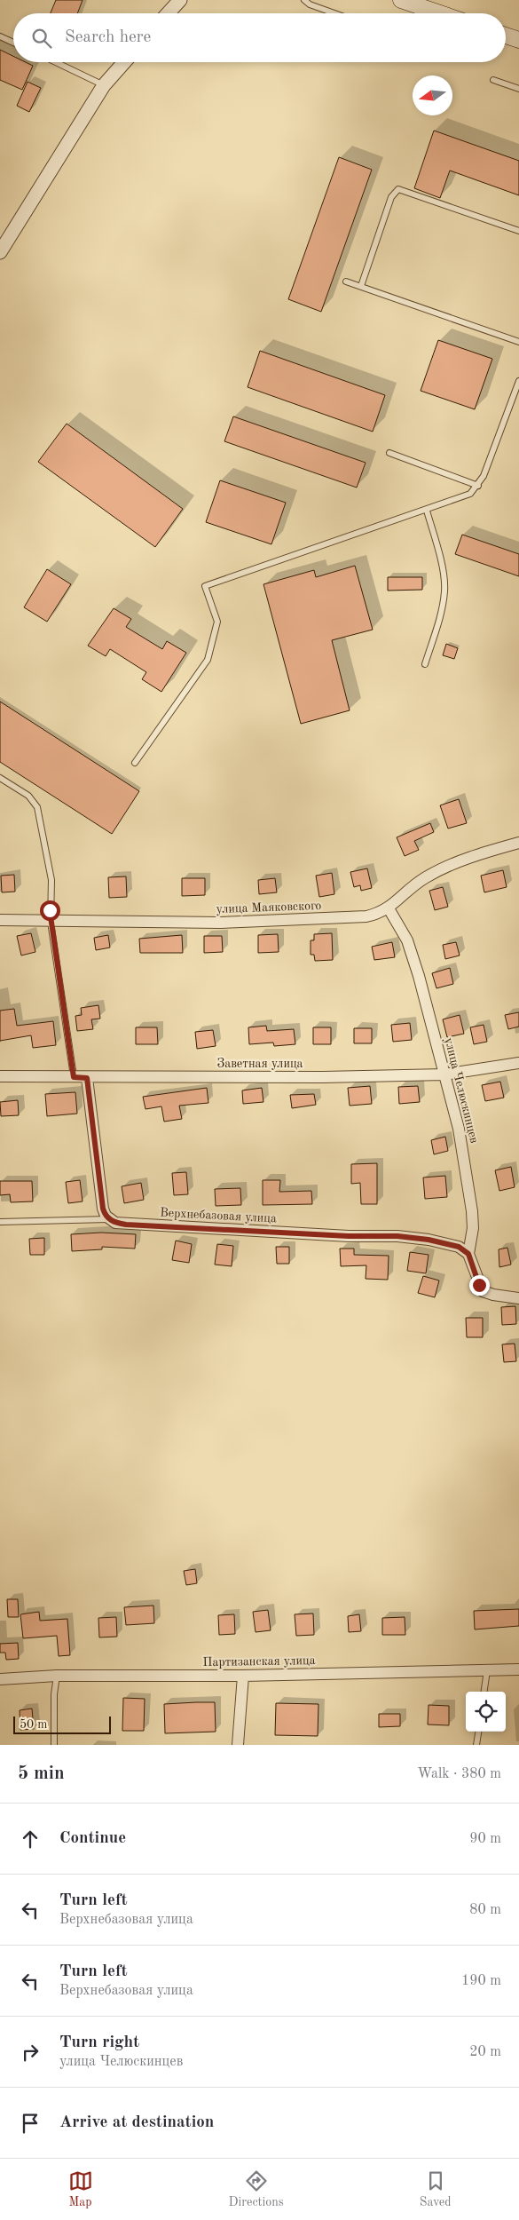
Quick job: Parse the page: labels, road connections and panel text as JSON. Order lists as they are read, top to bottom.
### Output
{
  "streets": {
    "street": [
      "улица Маяковского",
      "Заветная улица",
      "улица Челюскинцев",
      "Верхнебазовая улица",
      "Партизанская улица"
    ]
  },
  "crossings": [
    ["улица Маяковского", "улица Челюскинцев"],
    ["Заветная улица", "улица Челюскинцев"],
    ["улица Челюскинцев", "Верхнебазовая улица"]
  ],
  "scale_bar": "50 m",
  "north": "left",
  "page": {
    "search": "Search here",
    "scale": "50 m",
    "heading": ["5 min", "Walk · 380 m"],
    "list": [
      ["Continue", "90 m"],
      ["Turn left", "Верхнебазовая улица", "80 m"],
      ["Turn left", "Верхнебазовая улица", "190 m"],
      ["Turn right", "улица Челюскинцев", "20 m"],
      "Arrive at destination"
    ],
    "nav": ["Map", "Directions", "Saved"]
  }
}
